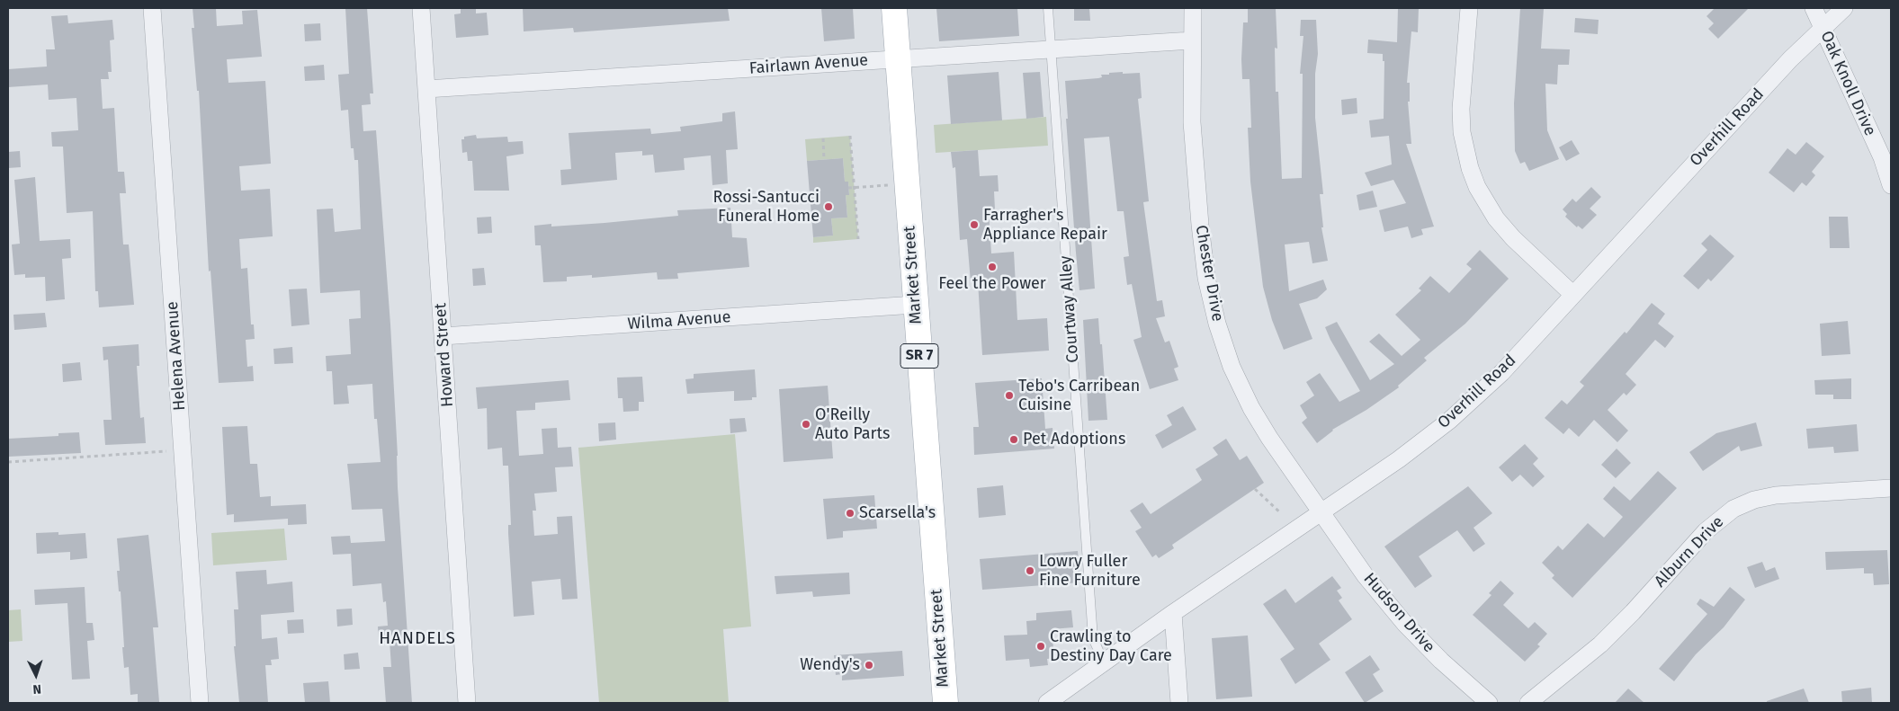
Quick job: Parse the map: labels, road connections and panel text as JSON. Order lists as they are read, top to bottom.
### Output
{
  "streets": {
    "main road": ["Market Street", "SR 7"],
    "street": [
      "Fairlawn Avenue",
      "Oak Knoll Drive",
      "Overhill Road",
      "Chester Drive",
      "Wilma Avenue",
      "Howard Street",
      "Helena Avenue",
      "Alburn Drive",
      "Hudson Drive"
    ],
    "lane": ["Courtway Alley"]
  },
  "crossings": [
    ["Fairlawn Avenue", "Chester Drive"],
    ["Fairlawn Avenue", "Market Street"],
    ["Fairlawn Avenue", "Courtway Alley"],
    ["Fairlawn Avenue", "Howard Street"],
    ["Oak Knoll Drive", "Overhill Road"],
    ["Overhill Road", "Chester Drive"],
    ["Overhill Road", "Courtway Alley"],
    ["Overhill Road", "Hudson Drive"],
    ["Chester Drive", "Hudson Drive"],
    ["Market Street", "Wilma Avenue"],
    ["Wilma Avenue", "Howard Street"]
  ],
  "districts": ["HANDELS"],
  "places": [
    "Rossi-Santucci Funeral Home",
    "Farragher's Appliance Repair",
    "Feel the Power",
    "Tebo's Carribean Cuisine",
    "O'Reilly Auto Parts",
    "Pet Adoptions",
    "Scarsella's",
    "Lowry Fuller Fine Furniture",
    "Crawling to Destiny Day Care",
    "Wendy's"
  ],
  "north": "bottom"
}
